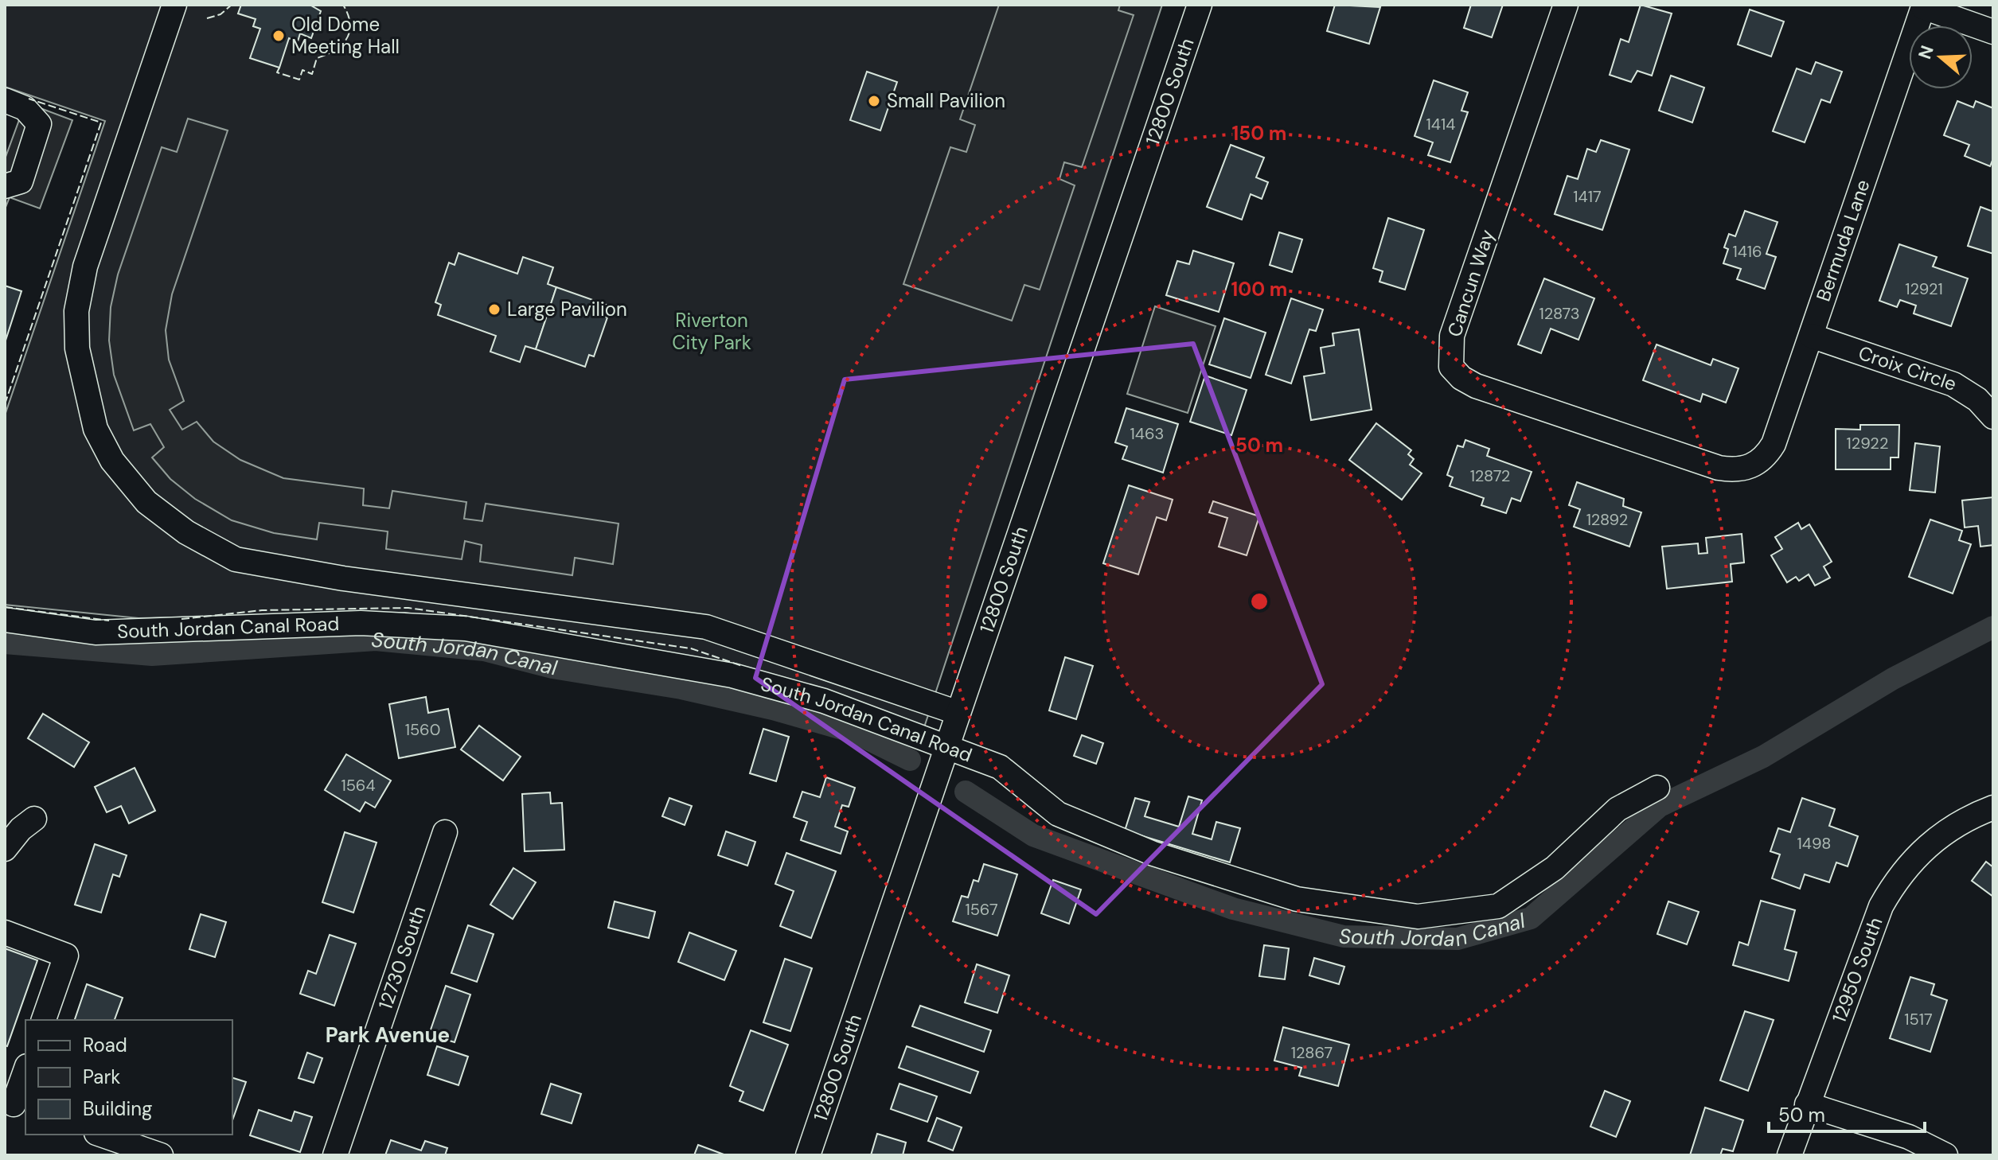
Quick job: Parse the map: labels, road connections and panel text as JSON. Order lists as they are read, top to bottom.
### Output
{
  "streets": {
    "street": [
      "12800 South",
      "Bermuda Lane",
      "Cancun Way",
      "Croix Circle",
      "South Jordan Canal Road",
      "12730 South",
      "12950 South"
    ]
  },
  "crossings": [
    ["12800 South", "South Jordan Canal Road"],
    ["Bermuda Lane", "Cancun Way"],
    ["Bermuda Lane", "Croix Circle"]
  ],
  "districts": ["Park Avenue"],
  "water": ["South Jordan Canal"],
  "parks": ["Riverton City Park"],
  "places": ["Old Dome Meeting Hall", "Small Pavilion", "Large Pavilion"],
  "house_numbers": [
    "1414",
    "1417",
    "1416",
    "12921",
    "12873",
    "1463",
    "12922",
    "12872",
    "12892",
    "1560",
    "1564",
    "1498",
    "1567",
    "1517",
    "12867"
  ],
  "legend": ["Road", "Park", "Building"],
  "scale_bar": "50 m",
  "north": "left",
  "rings": ["150 m", "100 m", "50 m"]
}
